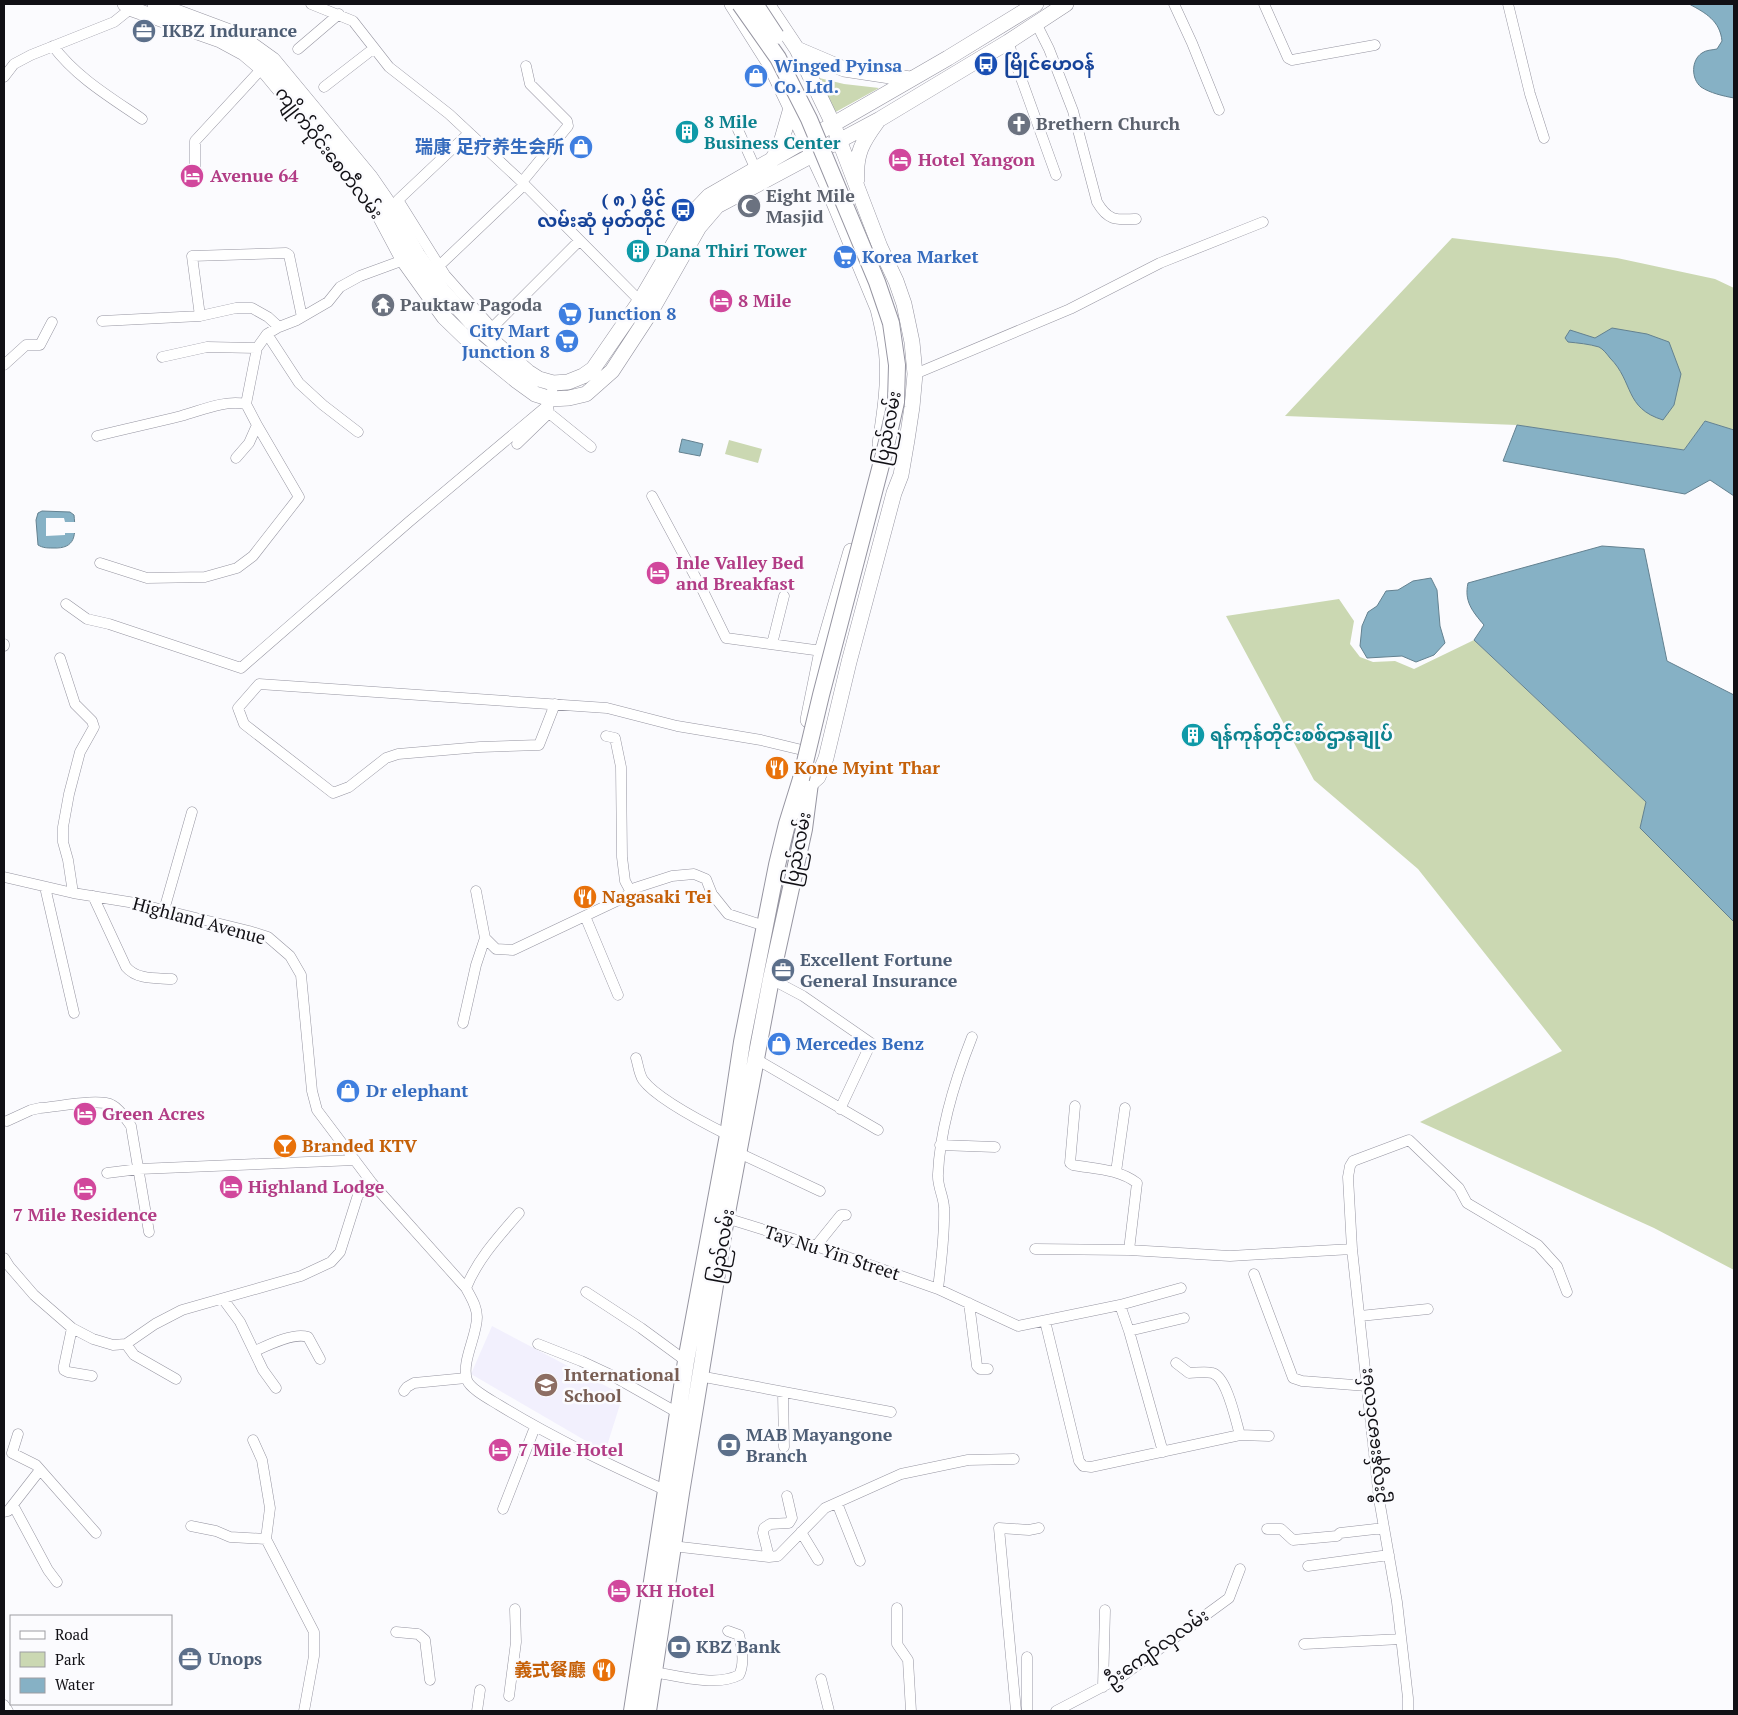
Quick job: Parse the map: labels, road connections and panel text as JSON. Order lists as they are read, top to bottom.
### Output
{
  "streets": {
    "highway": ["ပြည်လမ်း"],
    "street": [
      "Highland Avenue",
      "Tay Nu Yin Street",
      "ဦးလွန်းမောင်လမ်း",
      "ဦးကျော်လှလမ်း"
    ]
  },
  "crossings": [
    ["ပြည်လမ်း", "Tay Nu Yin Street"]
  ],
  "places": {
    "office": ["IKBZ Indurance", "Excellent Fortune General Insurance", "Unops"],
    "bus stop": ["မြိုင်ဟေဝန်", "( ၈ ) မိုင် လမ်းဆုံ မှတ်တိုင်"],
    "shop": [
      "Winged Pyinsa Co. Ltd.",
      "瑞康 足疗养生会所",
      "Mercedes Benz",
      "Dr elephant"
    ],
    "church": ["Brethern Church"],
    "building": ["8 Mile Business Center", "Dana Thiri Tower", "ရန်ကုန်တိုင်းစစ်ဌာနချုပ်"],
    "hotel": [
      "Hotel Yangon",
      "Avenue 64",
      "8 Mile",
      "Inle Valley Bed and Breakfast",
      "Green Acres",
      "Highland Lodge",
      "7 Mile Residence",
      "7 Mile Hotel",
      "KH Hotel"
    ],
    "mosque": ["Eight Mile Masjid"],
    "supermarket": ["Korea Market", "Junction 8", "City Mart Junction 8"],
    "temple": ["Pauktaw Pagoda"],
    "restaurant": ["Kone Myint Thar", "Nagasaki Tei", "義式餐廳"],
    "bar": ["Branded KTV"],
    "school or university": ["International School"],
    "bank": ["MAB Mayangone Branch", "KBZ Bank"]
  },
  "legend": ["Road", "Park", "Water"]
}
